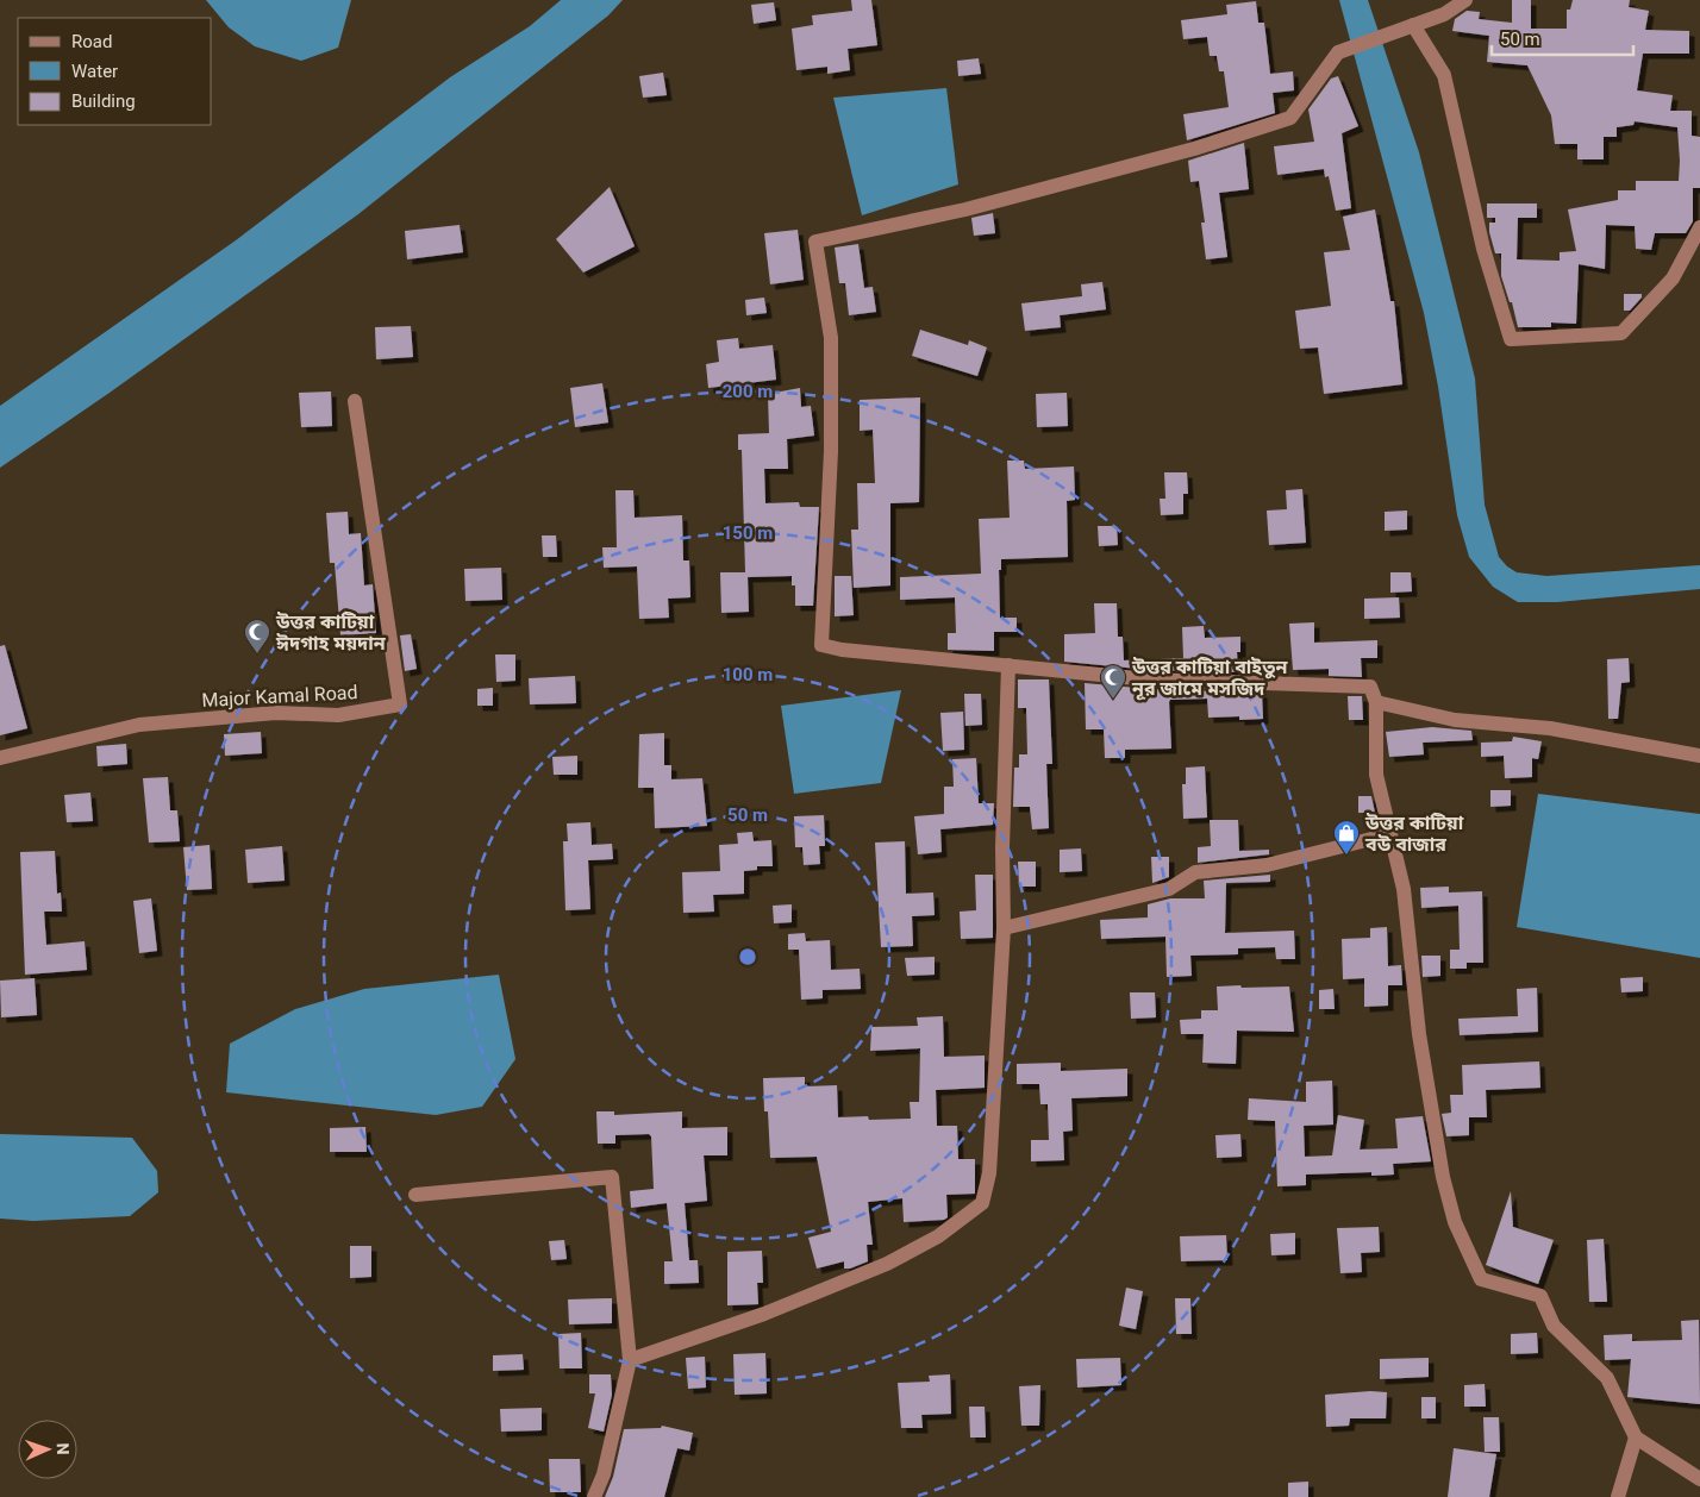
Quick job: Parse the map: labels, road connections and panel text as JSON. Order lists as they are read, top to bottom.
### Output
{
  "streets": {
    "street": ["Major Kamal Road"]
  },
  "places": {
    "mosque": ["উত্তর কাটিয়া ঈদগাহ ময়দান", "উত্তর কাটিয়া বাইতুন নূর জামে মসজিদ"],
    "shop": ["উত্তর কাটিয়া বউ বাজার"]
  },
  "legend": ["Road", "Water", "Building"],
  "scale_bar": "50 m",
  "north": "right",
  "rings": [
    "200 m",
    "150 m",
    "100 m",
    "50 m"
  ]
}
